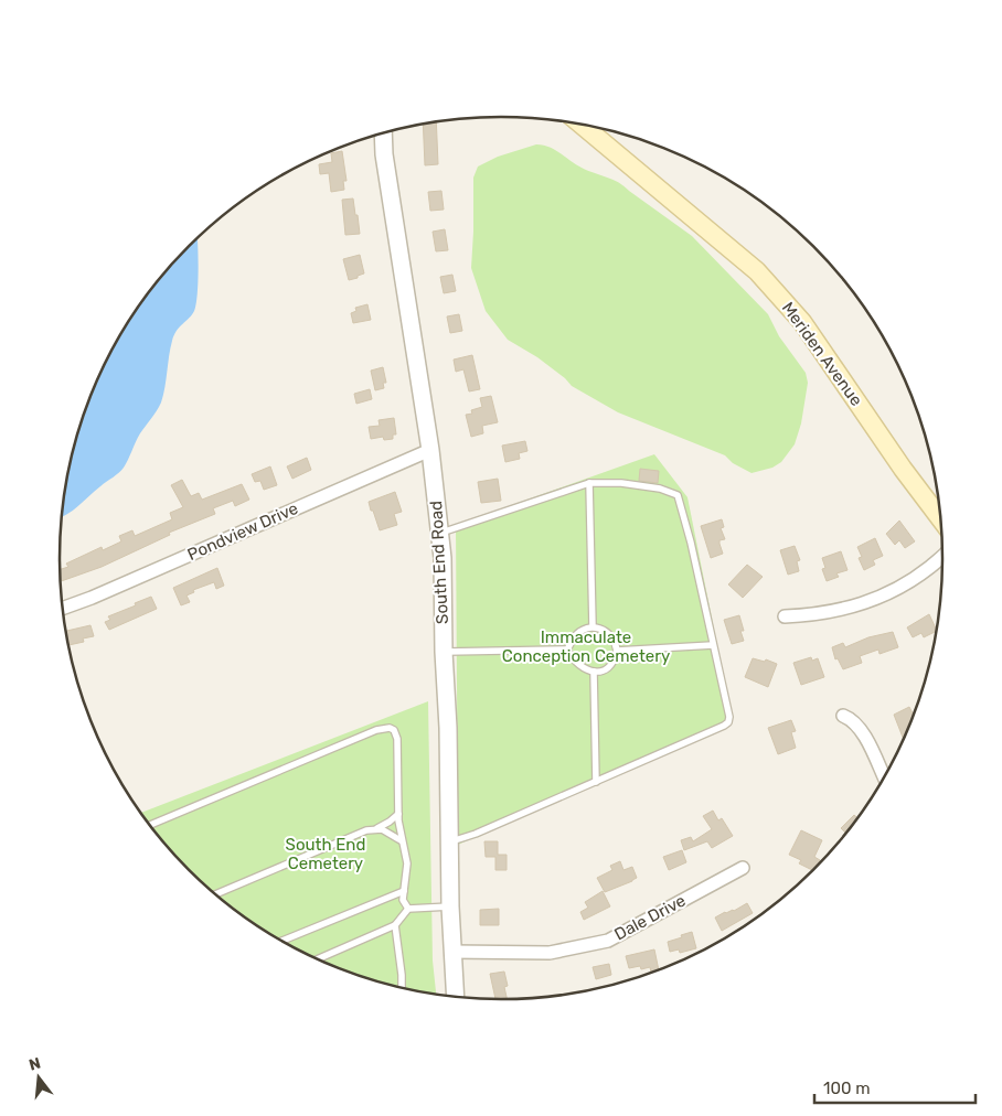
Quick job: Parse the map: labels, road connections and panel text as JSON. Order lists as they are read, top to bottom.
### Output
{
  "streets": {
    "main road": ["Meriden Avenue"],
    "street": ["Pondview Drive", "South End Road", "Dale Drive"]
  },
  "crossings": [
    ["Pondview Drive", "South End Road"],
    ["South End Road", "Dale Drive"]
  ],
  "parks": ["Immaculate Conception Cemetery", "South End Cemetery"],
  "scale_bar": "100 m",
  "north": "top"
}
